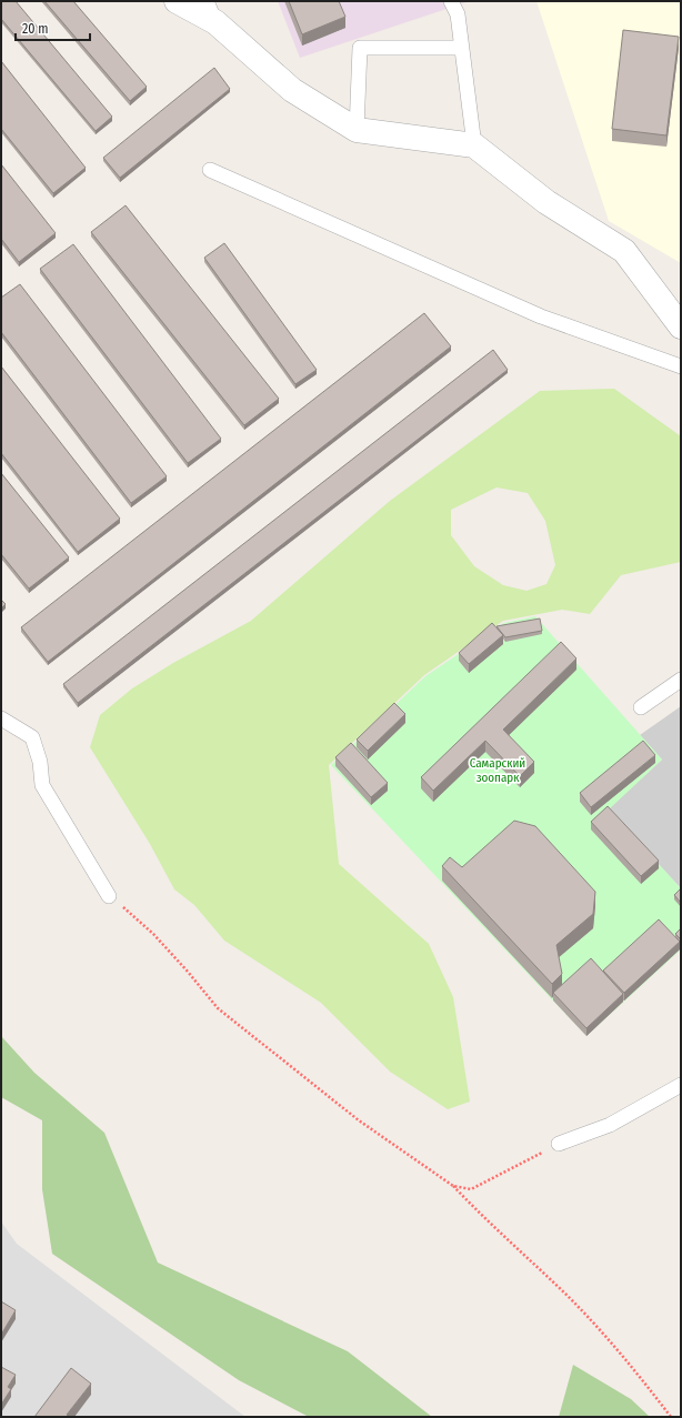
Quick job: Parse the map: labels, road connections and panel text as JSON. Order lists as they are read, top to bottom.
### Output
{
  "parks": ["Самарский зоопарк"],
  "scale_bar": "20 m"
}
